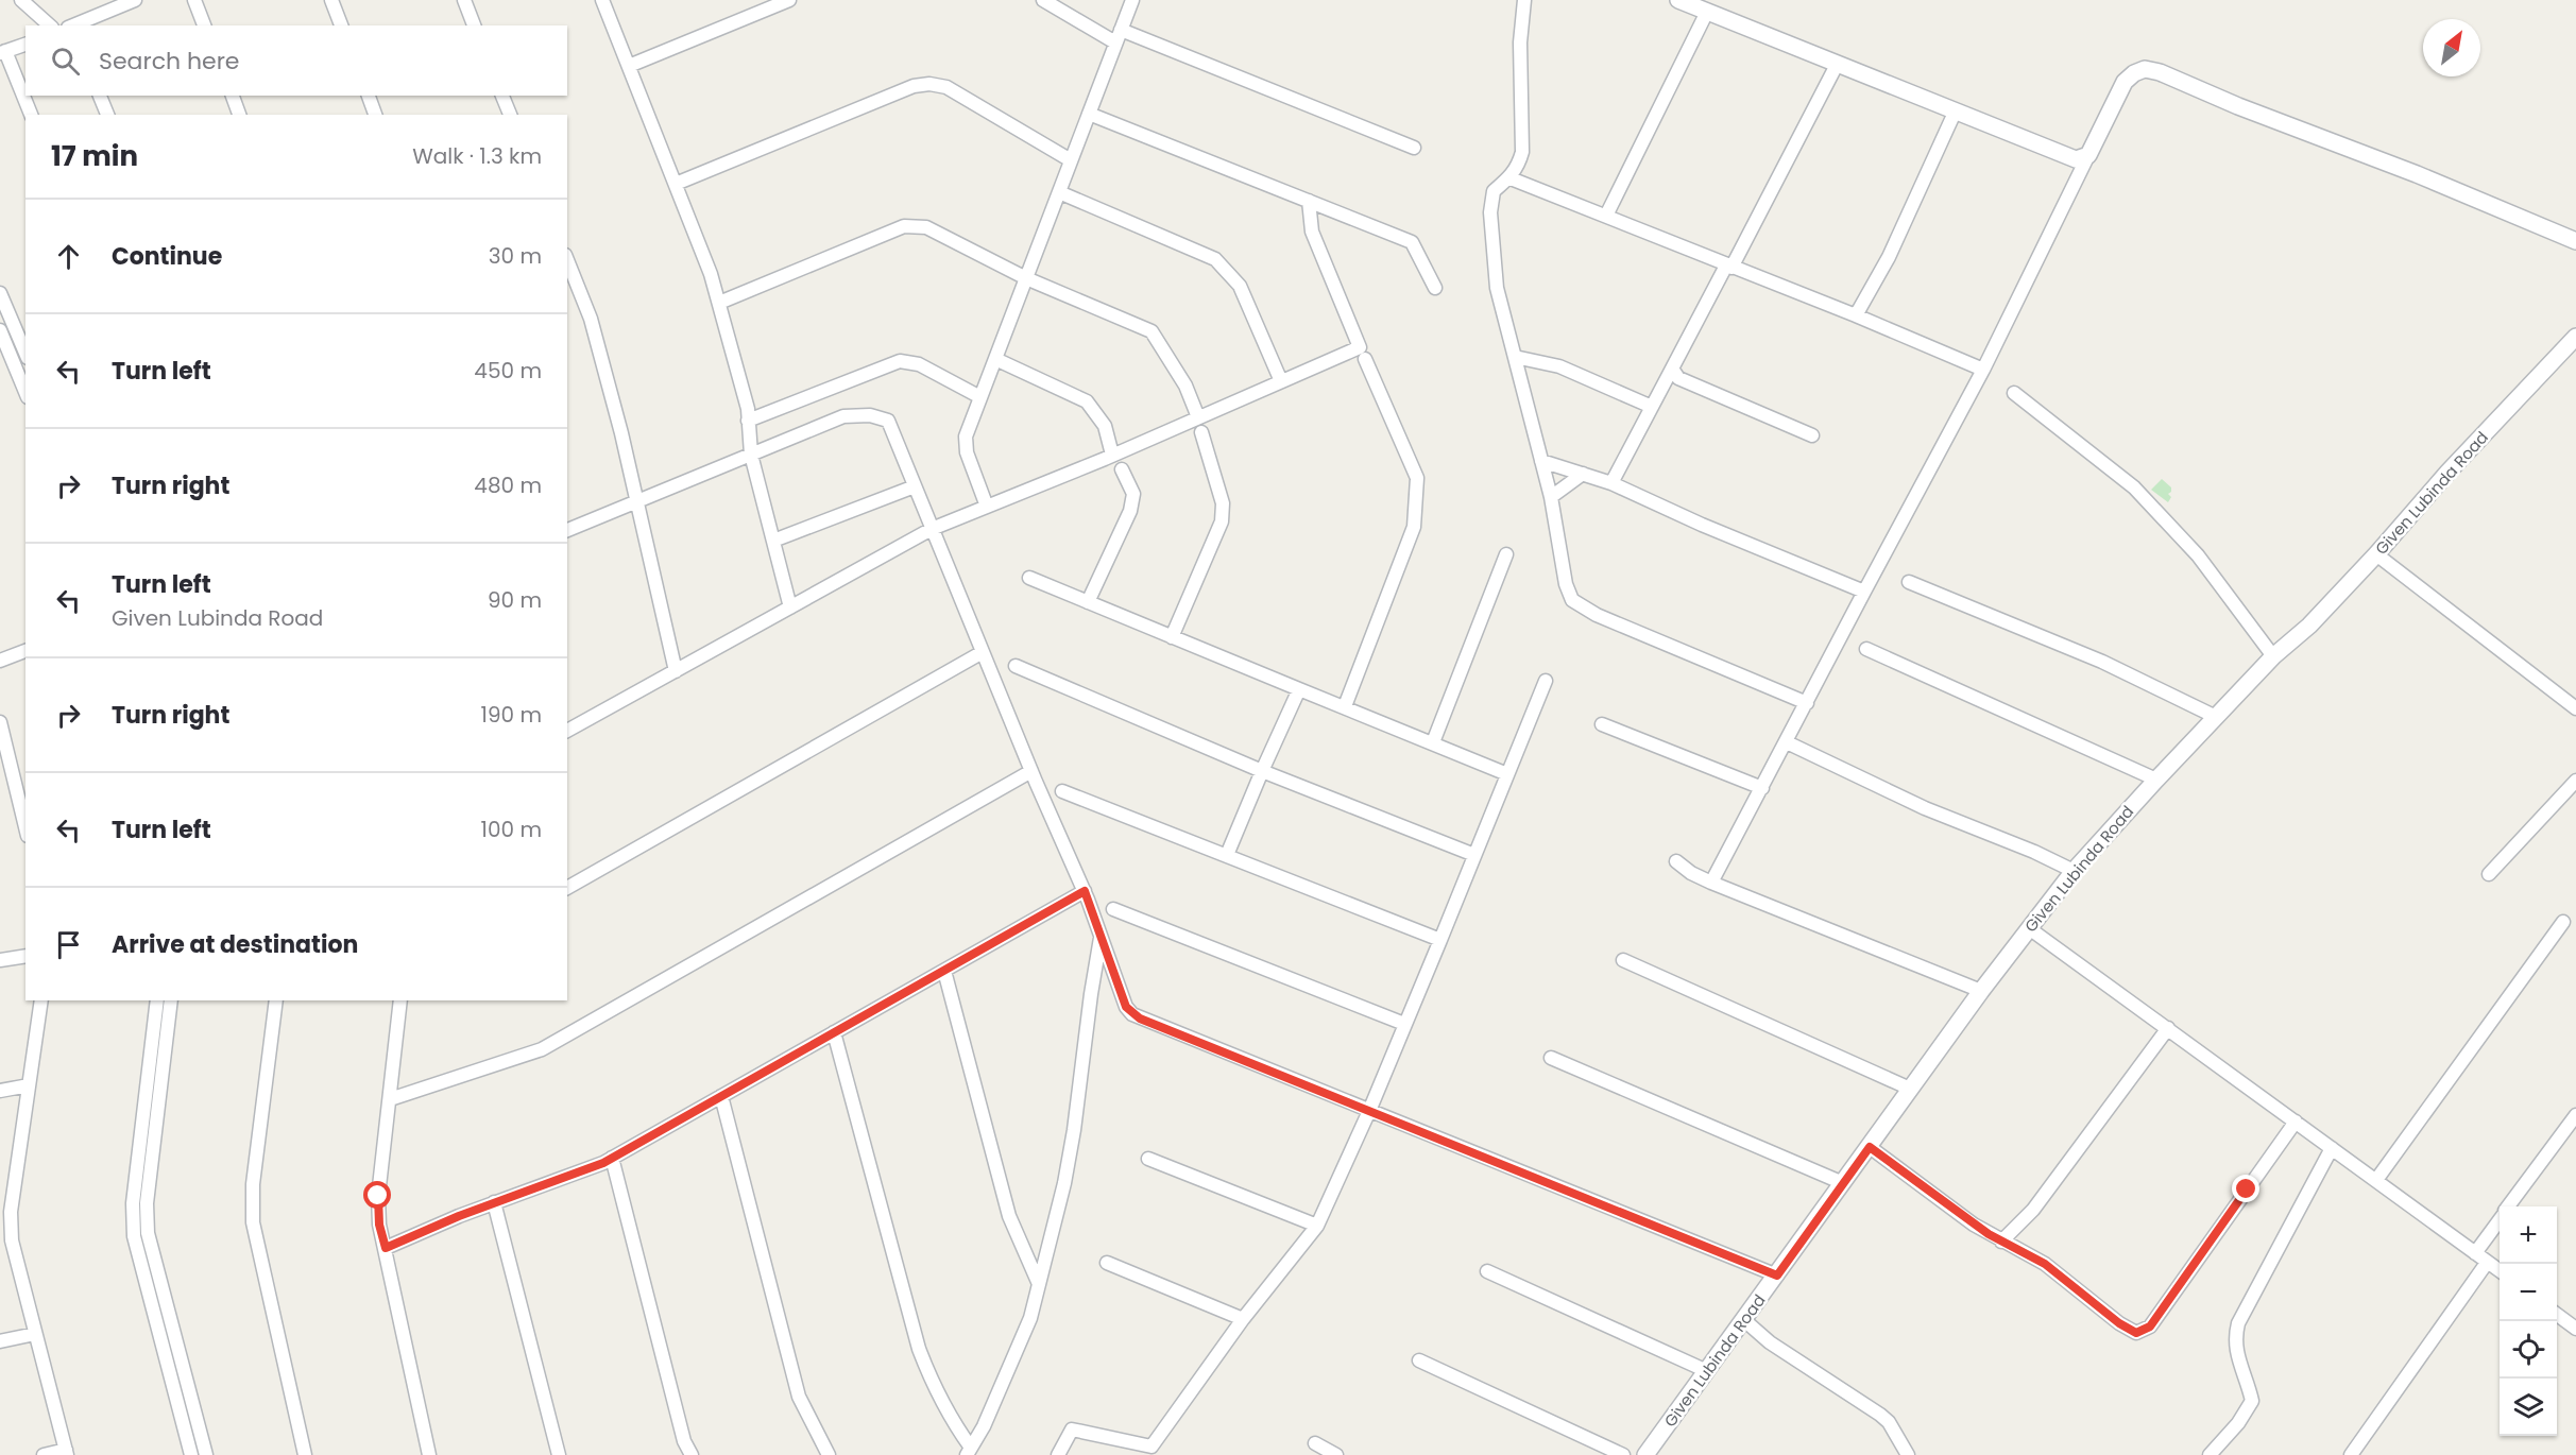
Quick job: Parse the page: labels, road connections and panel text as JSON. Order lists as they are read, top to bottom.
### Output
{
  "streets": {
    "street": ["Given Lubinda Road"]
  },
  "north": "top right",
  "page": {
    "search": "Search here",
    "heading": ["17 min", "Walk · 1.3 km"],
    "list": [
      ["Continue", "30 m"],
      ["Turn left", "450 m"],
      ["Turn right", "480 m"],
      ["Turn left", "Given Lubinda Road", "90 m"],
      ["Turn right", "190 m"],
      ["Turn left", "100 m"],
      "Arrive at destination"
    ],
    "map_buttons": ["+", "−"]
  }
}
